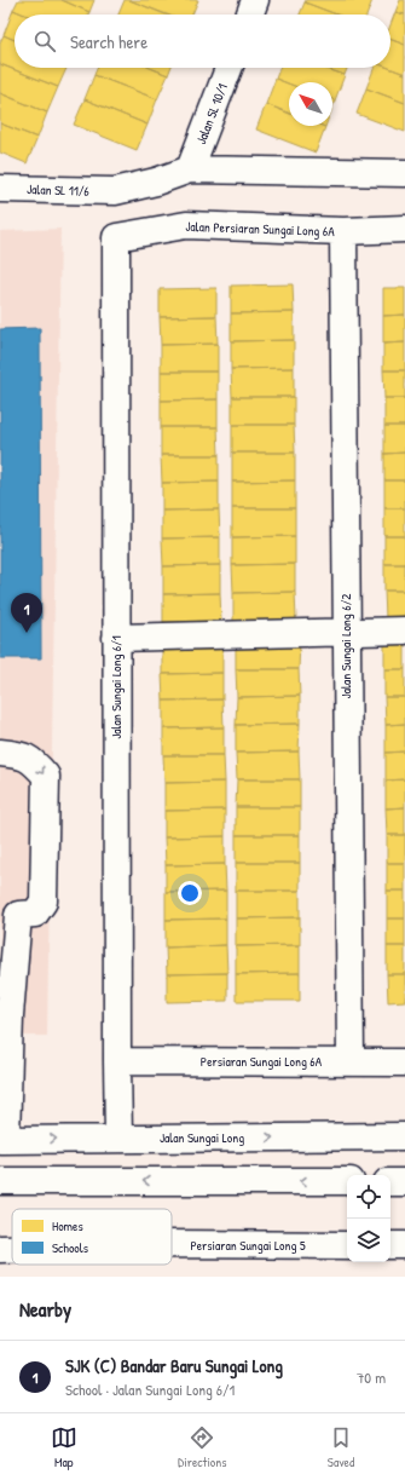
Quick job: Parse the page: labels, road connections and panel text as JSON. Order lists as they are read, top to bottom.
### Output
{
  "streets": {
    "street": [
      "Jalan SL 10/1",
      "Jalan SL 11/6",
      "Jalan Persiaran Sungai Long 6A",
      "Jalan Sungai Long 6/2",
      "Jalan Sungai Long 6/1",
      "Persiaran Sungai Long 6A",
      "Jalan Sungai Long",
      "Persiaran Sungai Long 5"
    ]
  },
  "crossings": [
    ["Jalan SL 10/1", "Jalan SL 11/6"],
    ["Jalan Persiaran Sungai Long 6A", "Jalan Sungai Long 6/2"],
    ["Jalan Persiaran Sungai Long 6A", "Jalan Sungai Long 6/1"],
    ["Jalan Sungai Long 6/2", "Persiaran Sungai Long 6A"],
    ["Jalan Sungai Long 6/1", "Persiaran Sungai Long 6A"],
    ["Jalan Sungai Long 6/1", "Jalan Sungai Long"]
  ],
  "legend": ["Homes", "Schools"],
  "north": "top left",
  "page": {
    "search": "Search here",
    "pins": "1",
    "heading": "Nearby",
    "list": [
      {
        "mark": "1",
        "name": "SJK (C) Bandar Baru Sungai Long",
        "note": "School · Jalan Sungai Long 6/1",
        "value": "70 m"
      }
    ],
    "nav": ["Map", "Directions", "Saved"]
  }
}
